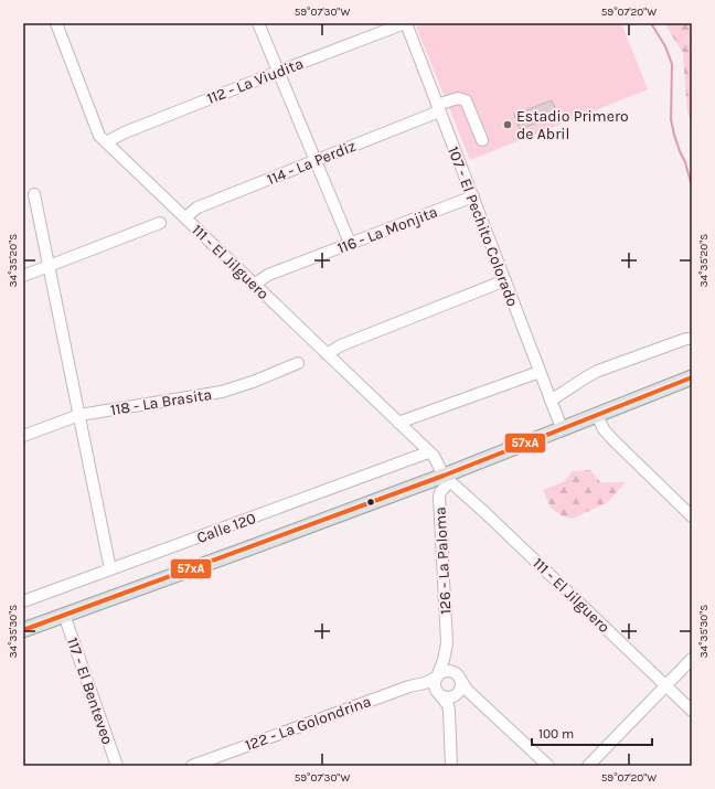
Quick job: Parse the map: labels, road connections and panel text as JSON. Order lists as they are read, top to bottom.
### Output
{
  "streets": {
    "street": [
      "112 - La Viudita",
      "114 - La Perdiz",
      "107 - El Pechito Colorado",
      "116 - La Monjita",
      "111 - El Jilguero",
      "118 - La Brasita",
      "Calle 120",
      "126 - La Paloma",
      "117 - El Benteveo",
      "122 - La Golondrina"
    ]
  },
  "crossings": [
    ["112 - La Viudita", "107 - El Pechito Colorado"],
    ["112 - La Viudita", "111 - El Jilguero"],
    ["114 - La Perdiz", "107 - El Pechito Colorado"],
    ["114 - La Perdiz", "111 - El Jilguero"],
    ["107 - El Pechito Colorado", "116 - La Monjita"],
    ["116 - La Monjita", "111 - El Jilguero"],
    ["111 - El Jilguero", "Calle 120"],
    ["111 - El Jilguero", "126 - La Paloma"],
    ["126 - La Paloma", "122 - La Golondrina"]
  ],
  "places": ["Estadio Primero de Abril"],
  "lines": ["transit line 57xA"],
  "scale_bar": "100 m",
  "coordinates": [
    "59°07'30\"W",
    "59°07'20\"W",
    "34°35'20\"S",
    "34°35'30\"S"
  ]
}
